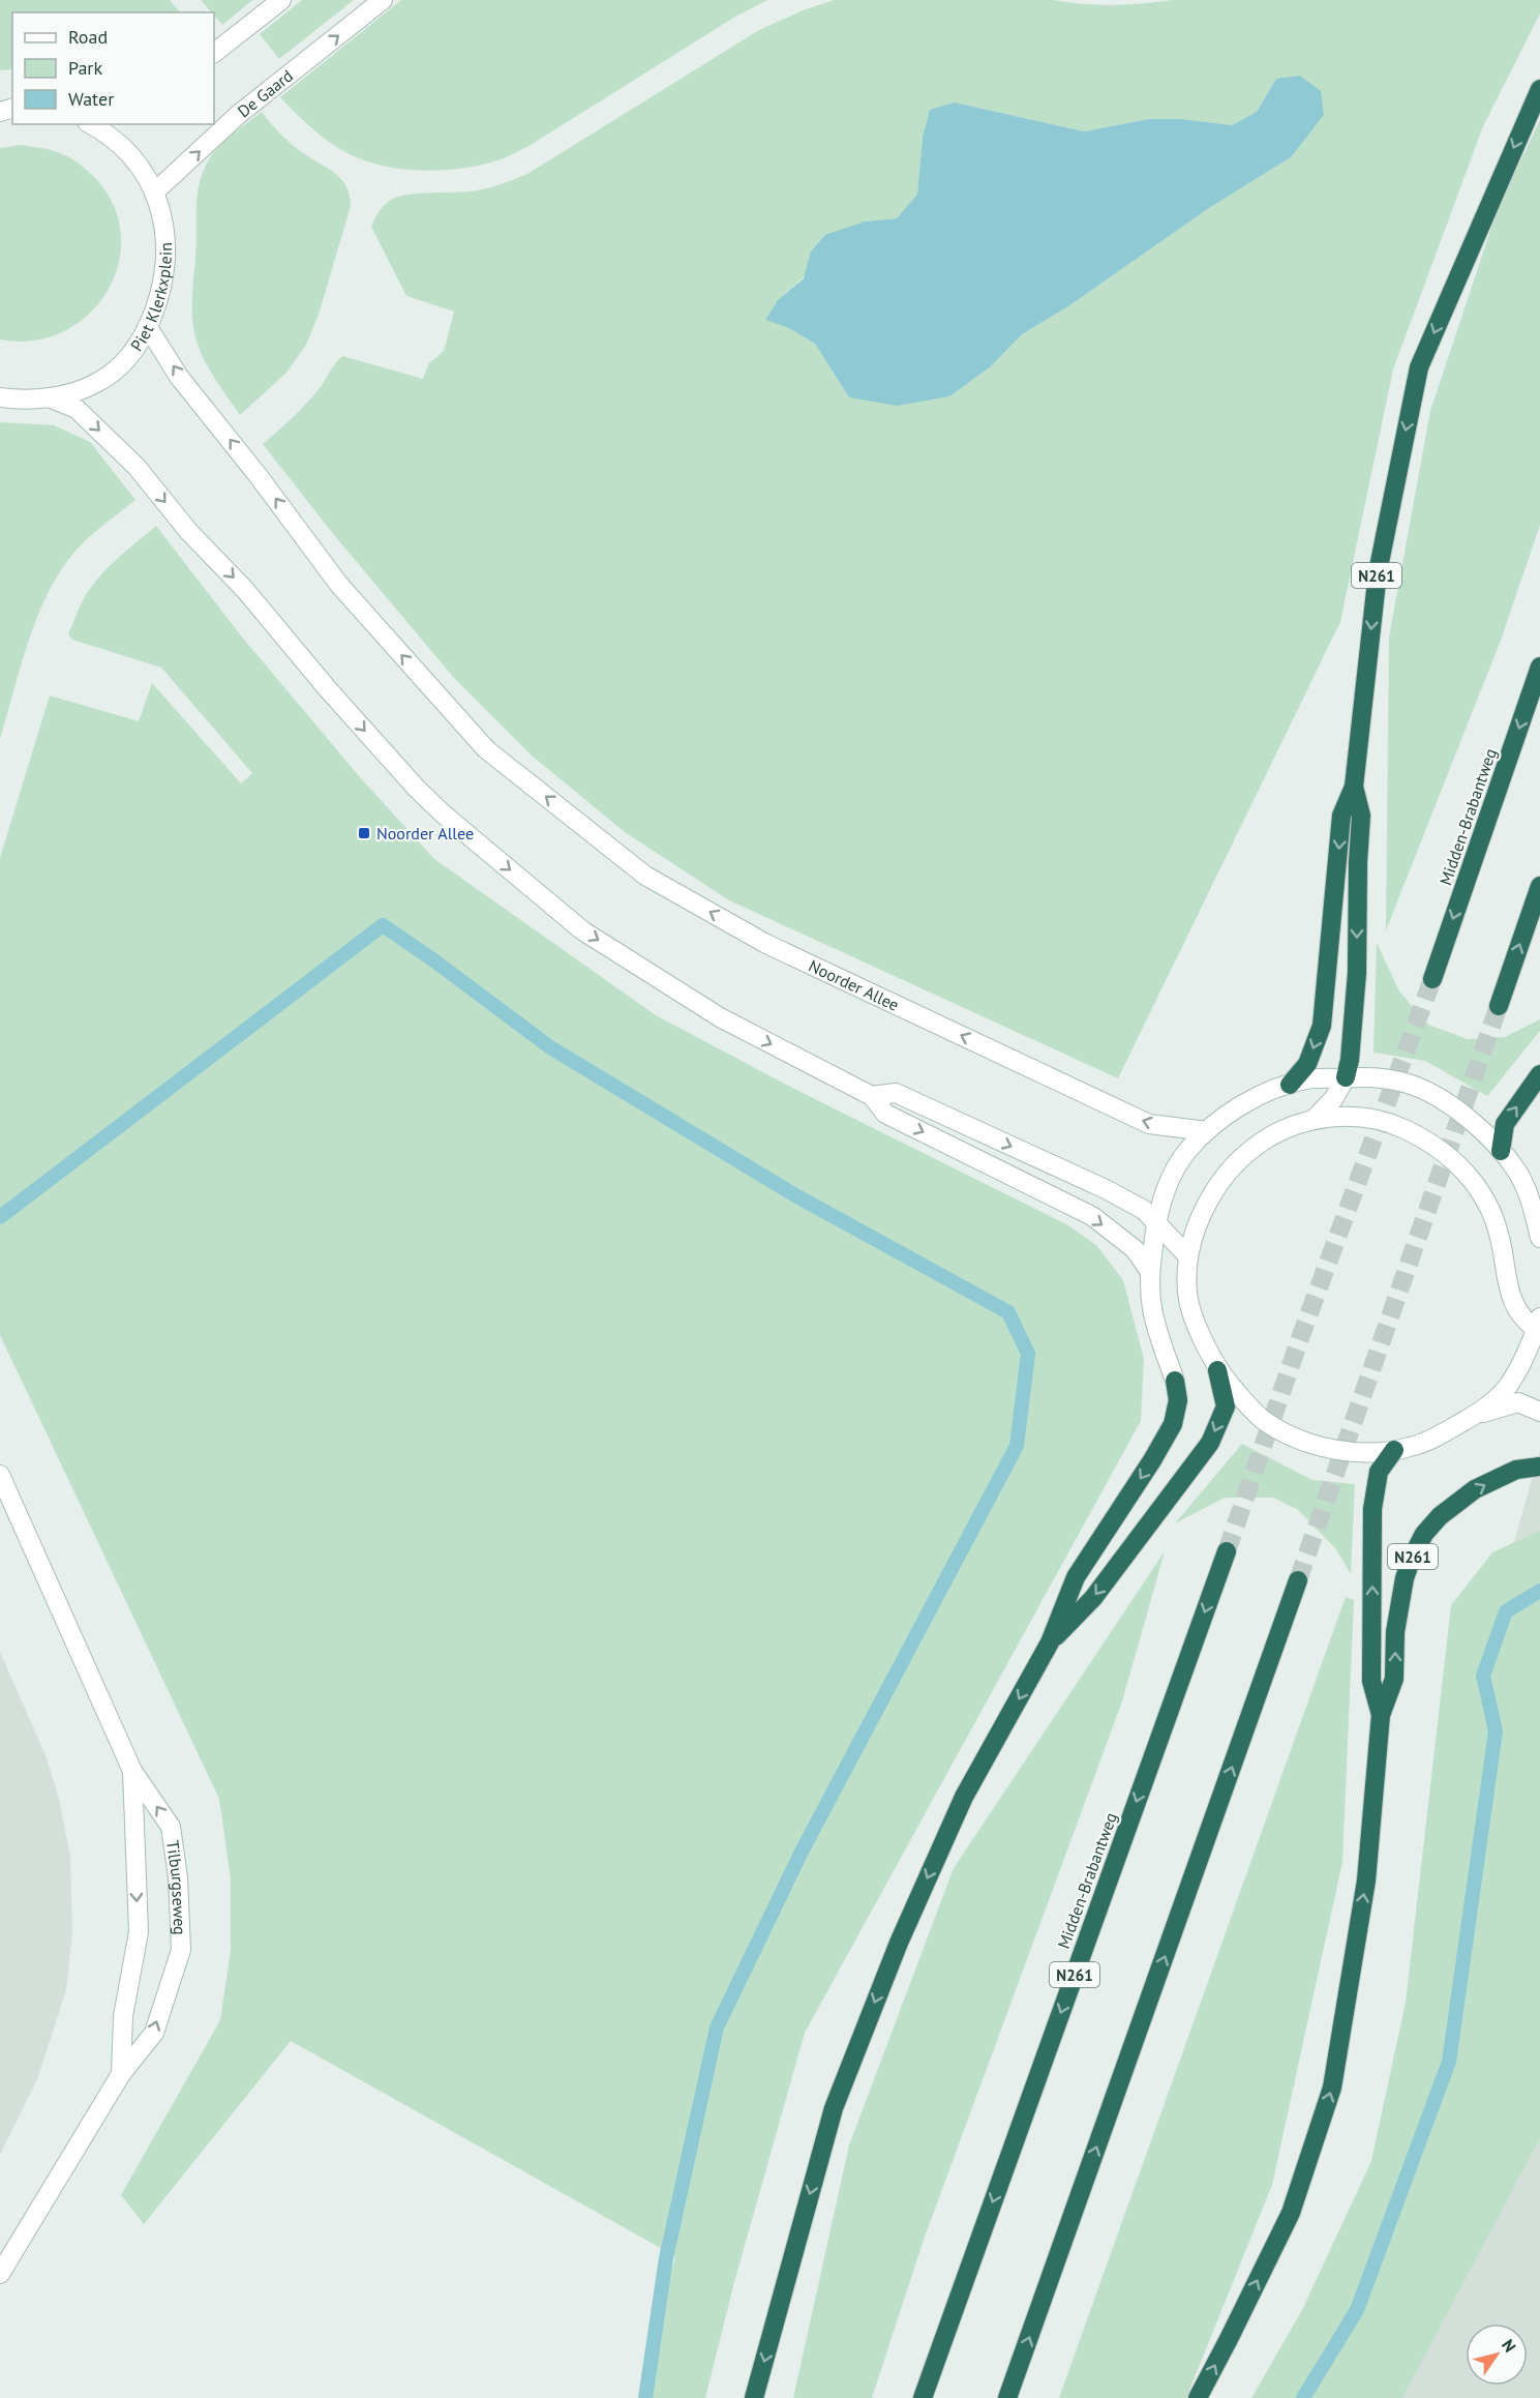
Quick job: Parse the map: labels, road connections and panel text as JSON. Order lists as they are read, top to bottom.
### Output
{
  "streets": {
    "highway": ["N261", "Midden-Brabantweg"],
    "street": [
      "De Gaard",
      "Piet Klerkxplein",
      "Noorder Allee",
      "Tilburgseweg"
    ]
  },
  "crossings": [
    ["De Gaard", "Piet Klerkxplein"],
    ["Piet Klerkxplein", "Noorder Allee"]
  ],
  "one_way": ["De Gaard"],
  "places": {
    "transit": ["Noorder Allee"]
  },
  "legend": ["Road", "Park", "Water"],
  "north": "top right"
}
